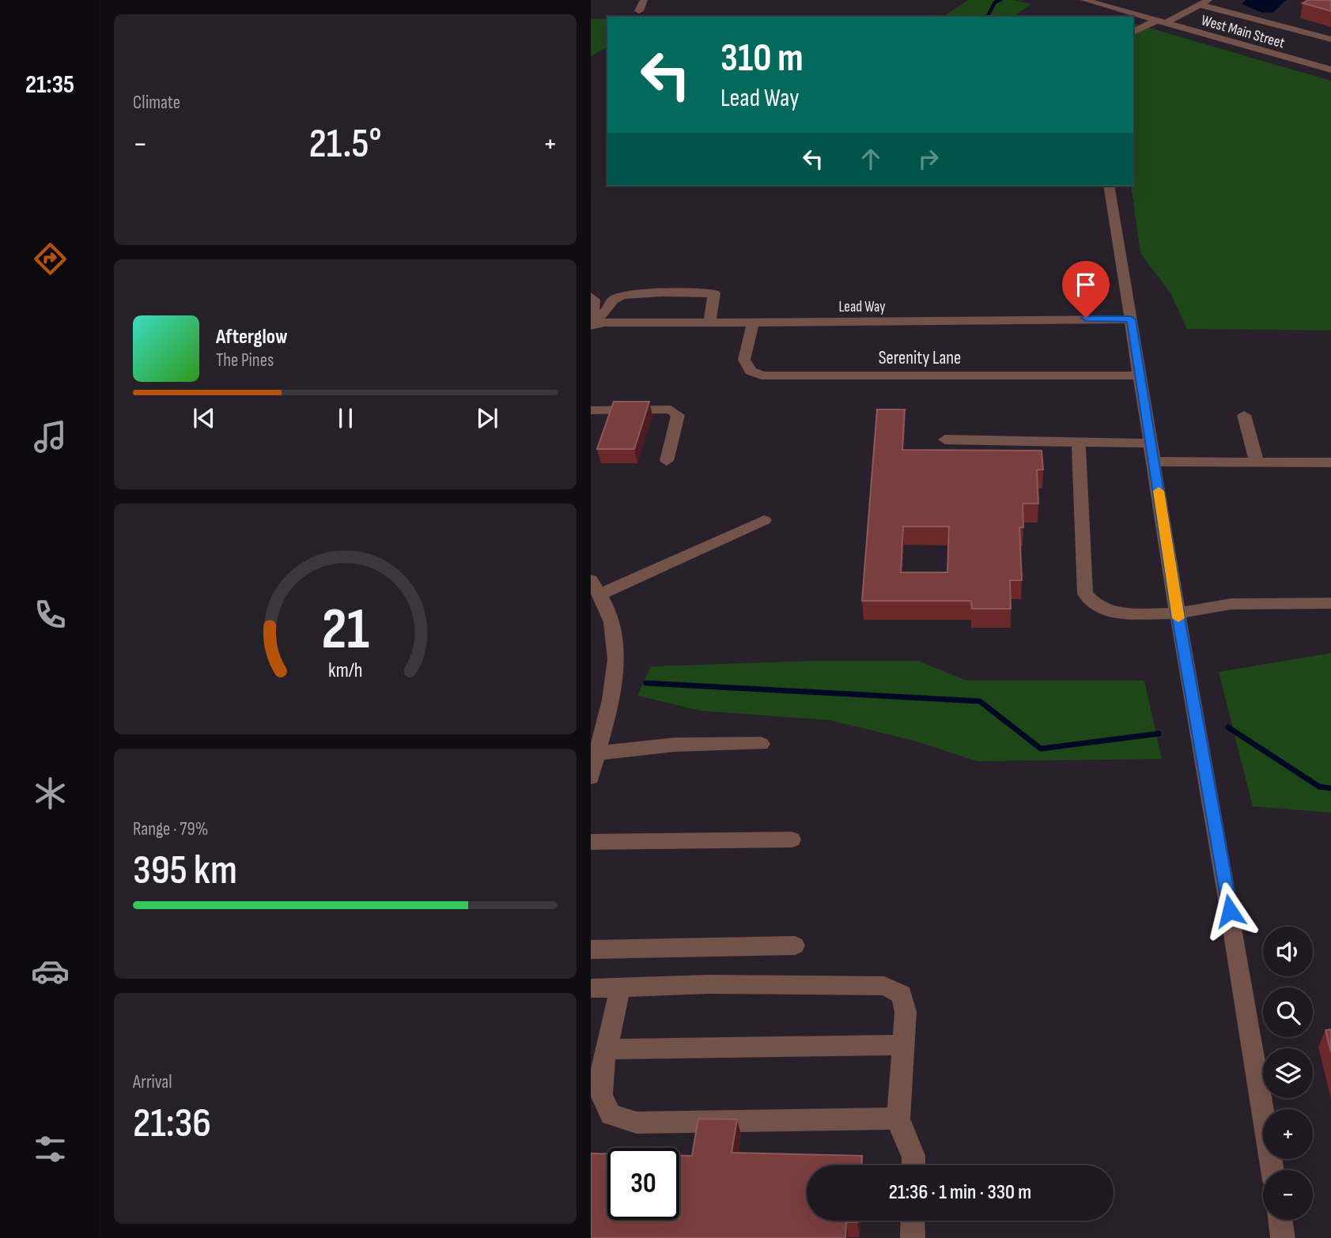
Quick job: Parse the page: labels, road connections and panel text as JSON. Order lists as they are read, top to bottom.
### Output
{
  "streets": {
    "street": ["West Main Street", "Lead Way", "Serenity Lane"]
  },
  "crossings": [
    ["Lead Way", "Serenity Lane"]
  ],
  "page": {
    "tabs": "21:35",
    "tile": [
      "Climate",
      ["Range · 79%", "395 km"],
      ["Arrival", "21:36"]
    ],
    "turn": ["310 m", "Lead Way"],
    "heat": ["−", "21.5°", "+"],
    "song": ["Afterglow", "The Pines"],
    "map_buttons": ["+", "−"],
    "limit": "30",
    "trip": "21:36 · 1 min · 330 m",
    "gauge": ["21", "km/h"]
  }
}
